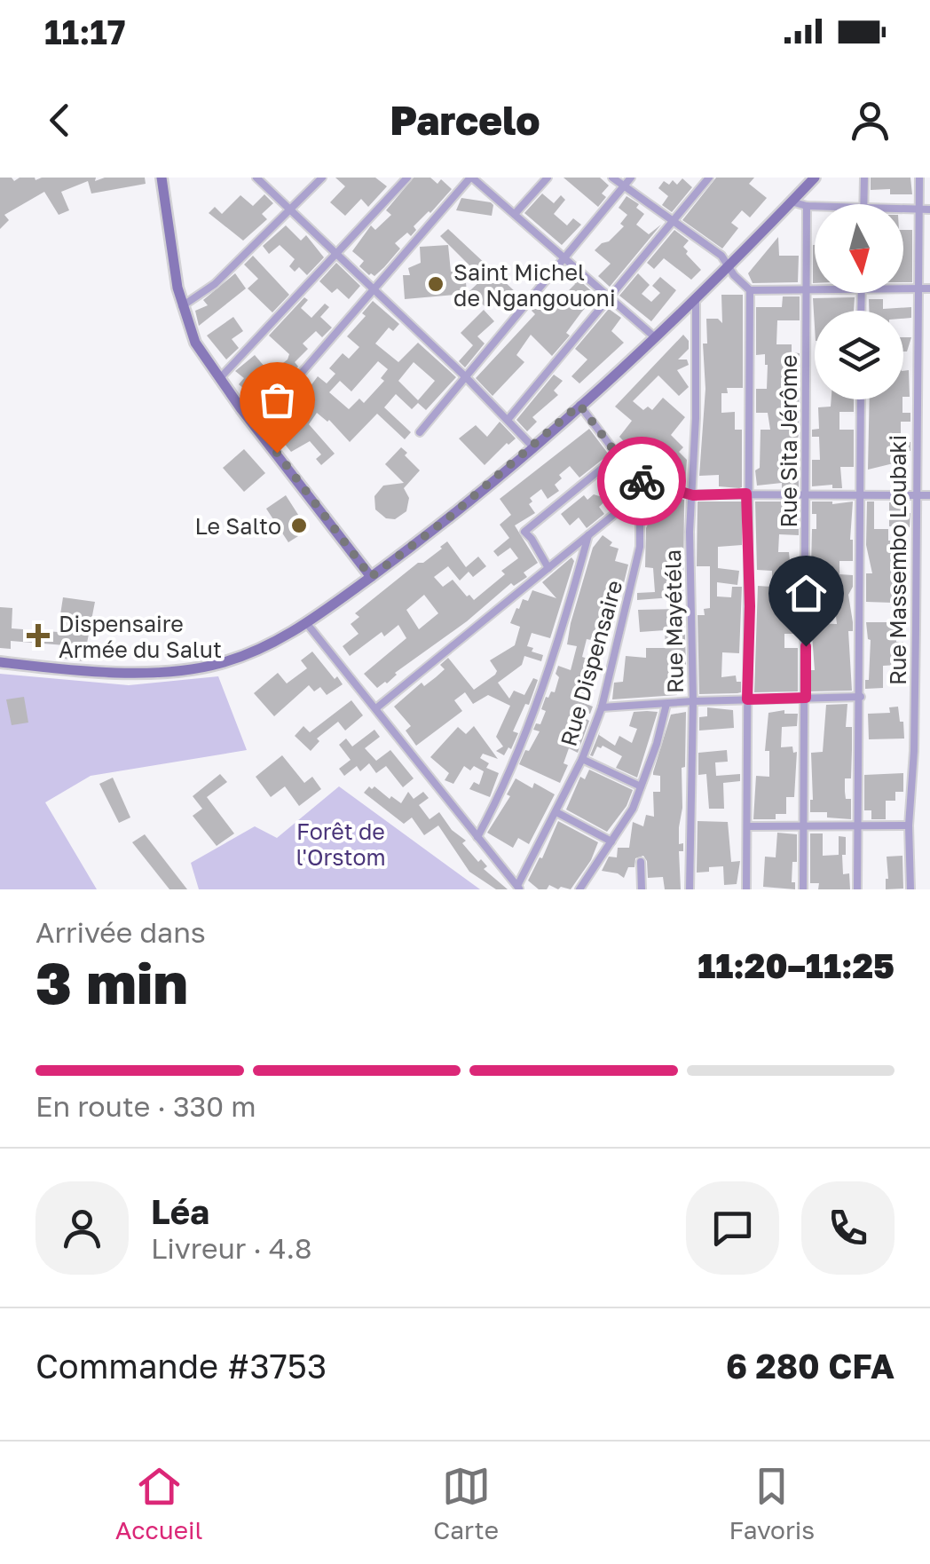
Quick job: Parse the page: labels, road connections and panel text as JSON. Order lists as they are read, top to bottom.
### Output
{
  "streets": {
    "street": [
      "Rue Sita Jérôme",
      "Rue Massembo Loubaki",
      "Rue Mayétéla",
      "Rue Dispensaire"
    ]
  },
  "parks": ["Forêt de l'Orstom"],
  "places": {
    "other": ["Saint Michel de Ngangouoni", "Le Salto"],
    "health": ["Dispensaire Armée du Salut"]
  },
  "north": "bottom",
  "page": {
    "status": "11:17",
    "header": "Parcelo",
    "heading": ["3 min", "Arrivée dans", "11:20–11:25"],
    "panel": [
      "Léa",
      "Livreur · 4.8",
      "Commande #3753",
      "6 280 CFA"
    ],
    "bar": "En route · 330 m",
    "tabs": ["Accueil", "Carte", "Favoris"]
  }
}
